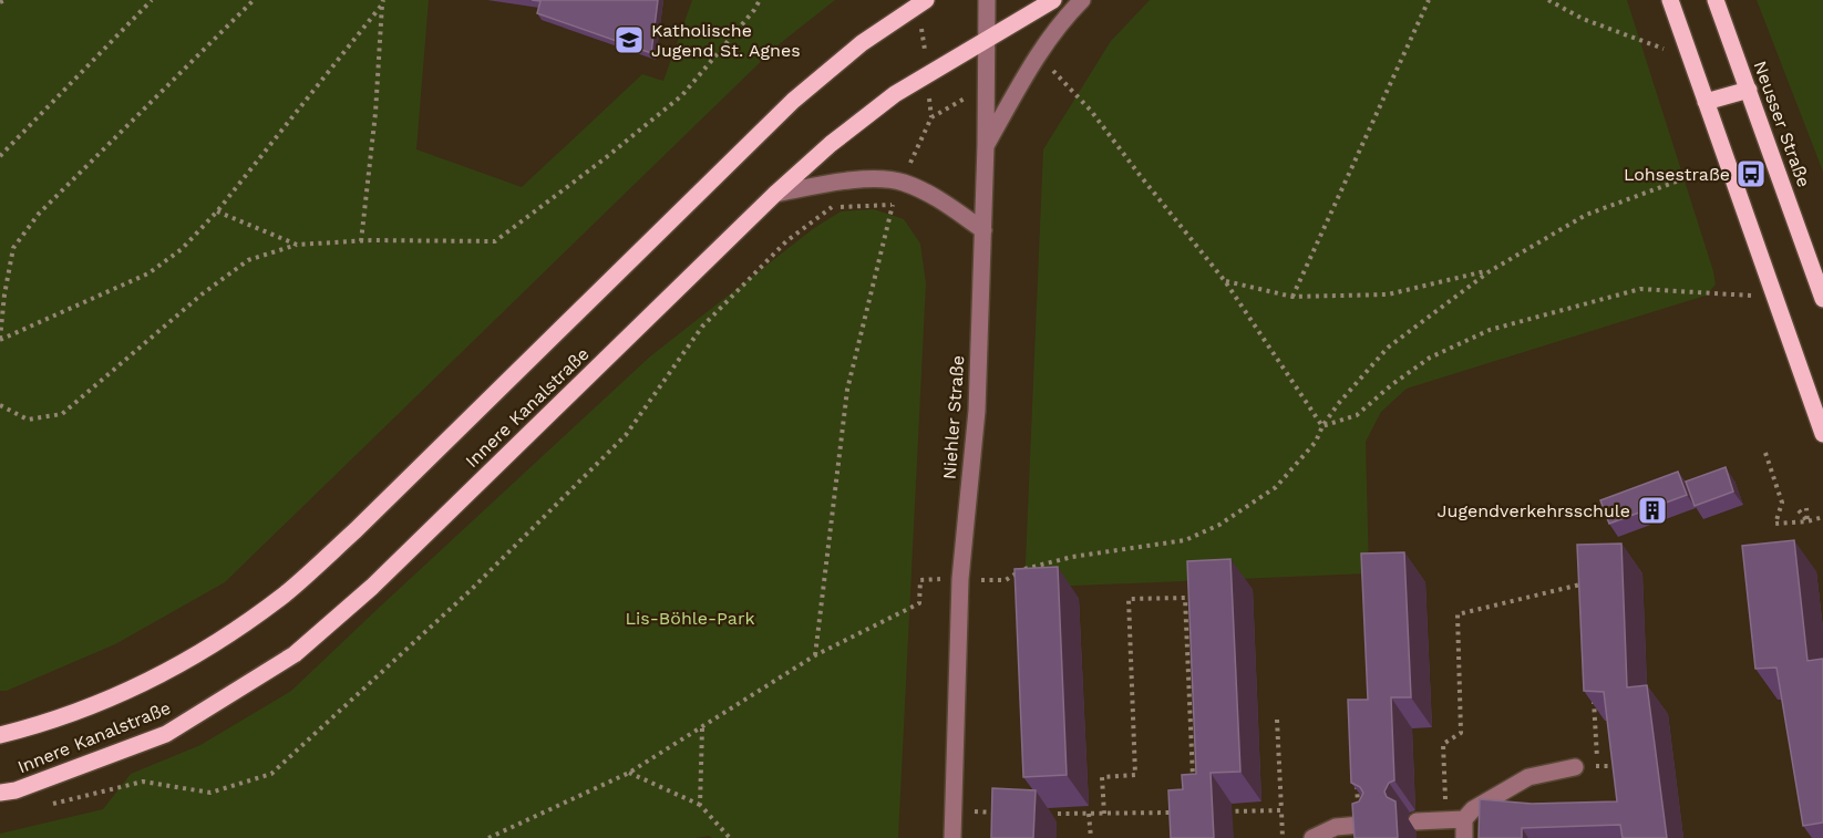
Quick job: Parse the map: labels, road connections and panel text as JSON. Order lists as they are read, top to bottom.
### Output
{
  "streets": {
    "main road": ["Neusser Straße", "Innere Kanalstraße"],
    "street": ["Niehler Straße"]
  },
  "crossings": [
    ["Innere Kanalstraße", "Niehler Straße"]
  ],
  "parks": ["Lis-Böhle-Park"],
  "places": {
    "school or university": ["Katholische Jugend St. Agnes"],
    "bus stop": ["Lohsestraße"],
    "building": ["Jugendverkehrsschule"]
  }
}
